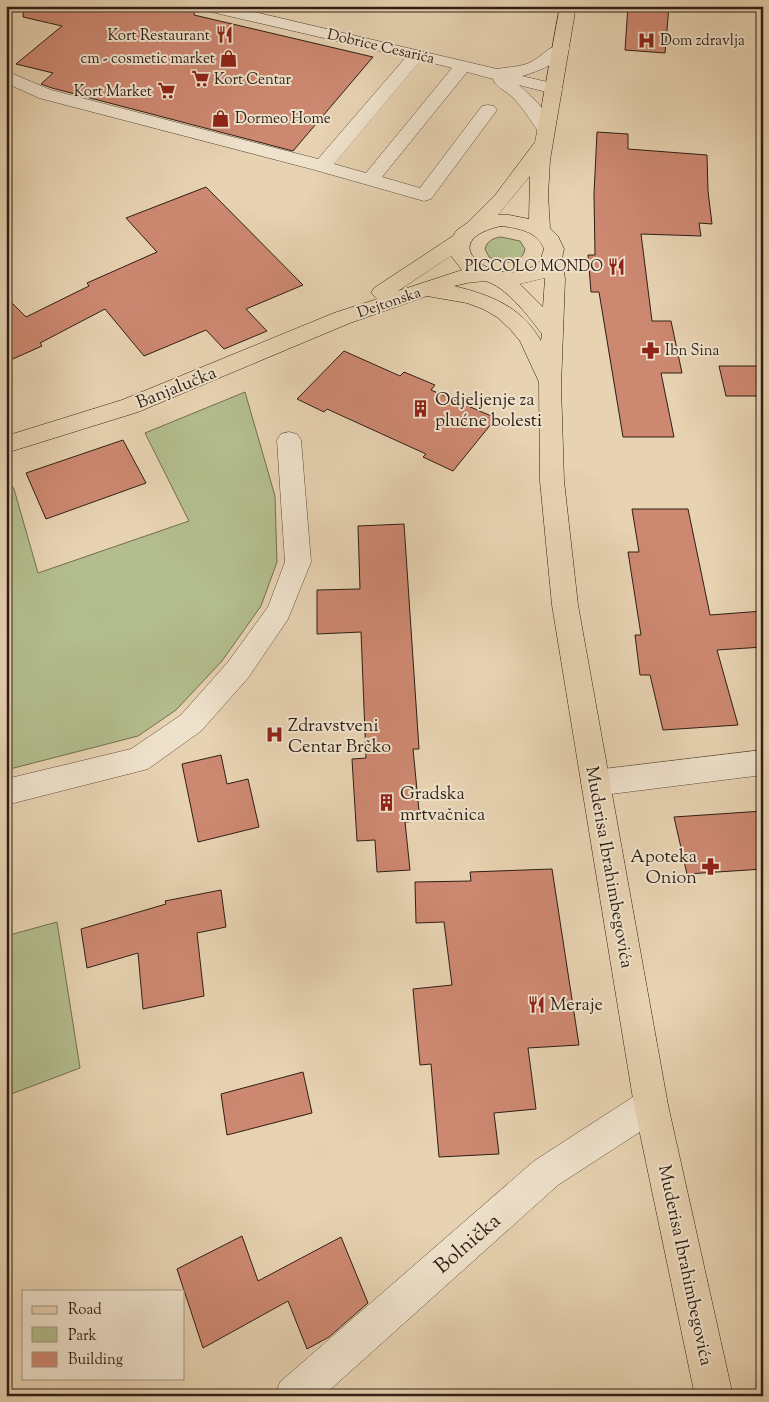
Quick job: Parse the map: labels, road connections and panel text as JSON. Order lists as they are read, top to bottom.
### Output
{
  "streets": {
    "main road": ["Dejtonska", "Banjalučka", "Muderisa Ibrahimbegovića"],
    "street": ["Dobrice Cesarića", "Bolnička"]
  },
  "crossings": [
    ["Dejtonska", "Banjalučka"],
    ["Dejtonska", "Muderisa Ibrahimbegovića"],
    ["Muderisa Ibrahimbegovića", "Bolnička"]
  ],
  "places": {
    "restaurant": ["Kort Restaurant", "PICCOLO MONDO", "Meraje"],
    "hospital": ["Dom zdravlja", "Zdravstveni Centar Brčko"],
    "shop": ["cm - cosmetic market", "Dormeo Home"],
    "supermarket": ["Kort Centar", "Kort Market"],
    "pharmacy": ["Ibn Sina", "Apoteka Onion"],
    "building": ["Odjeljenje za plućne bolesti", "Gradska mrtvačnica"]
  },
  "legend": ["Road", "Park", "Building"]
}
